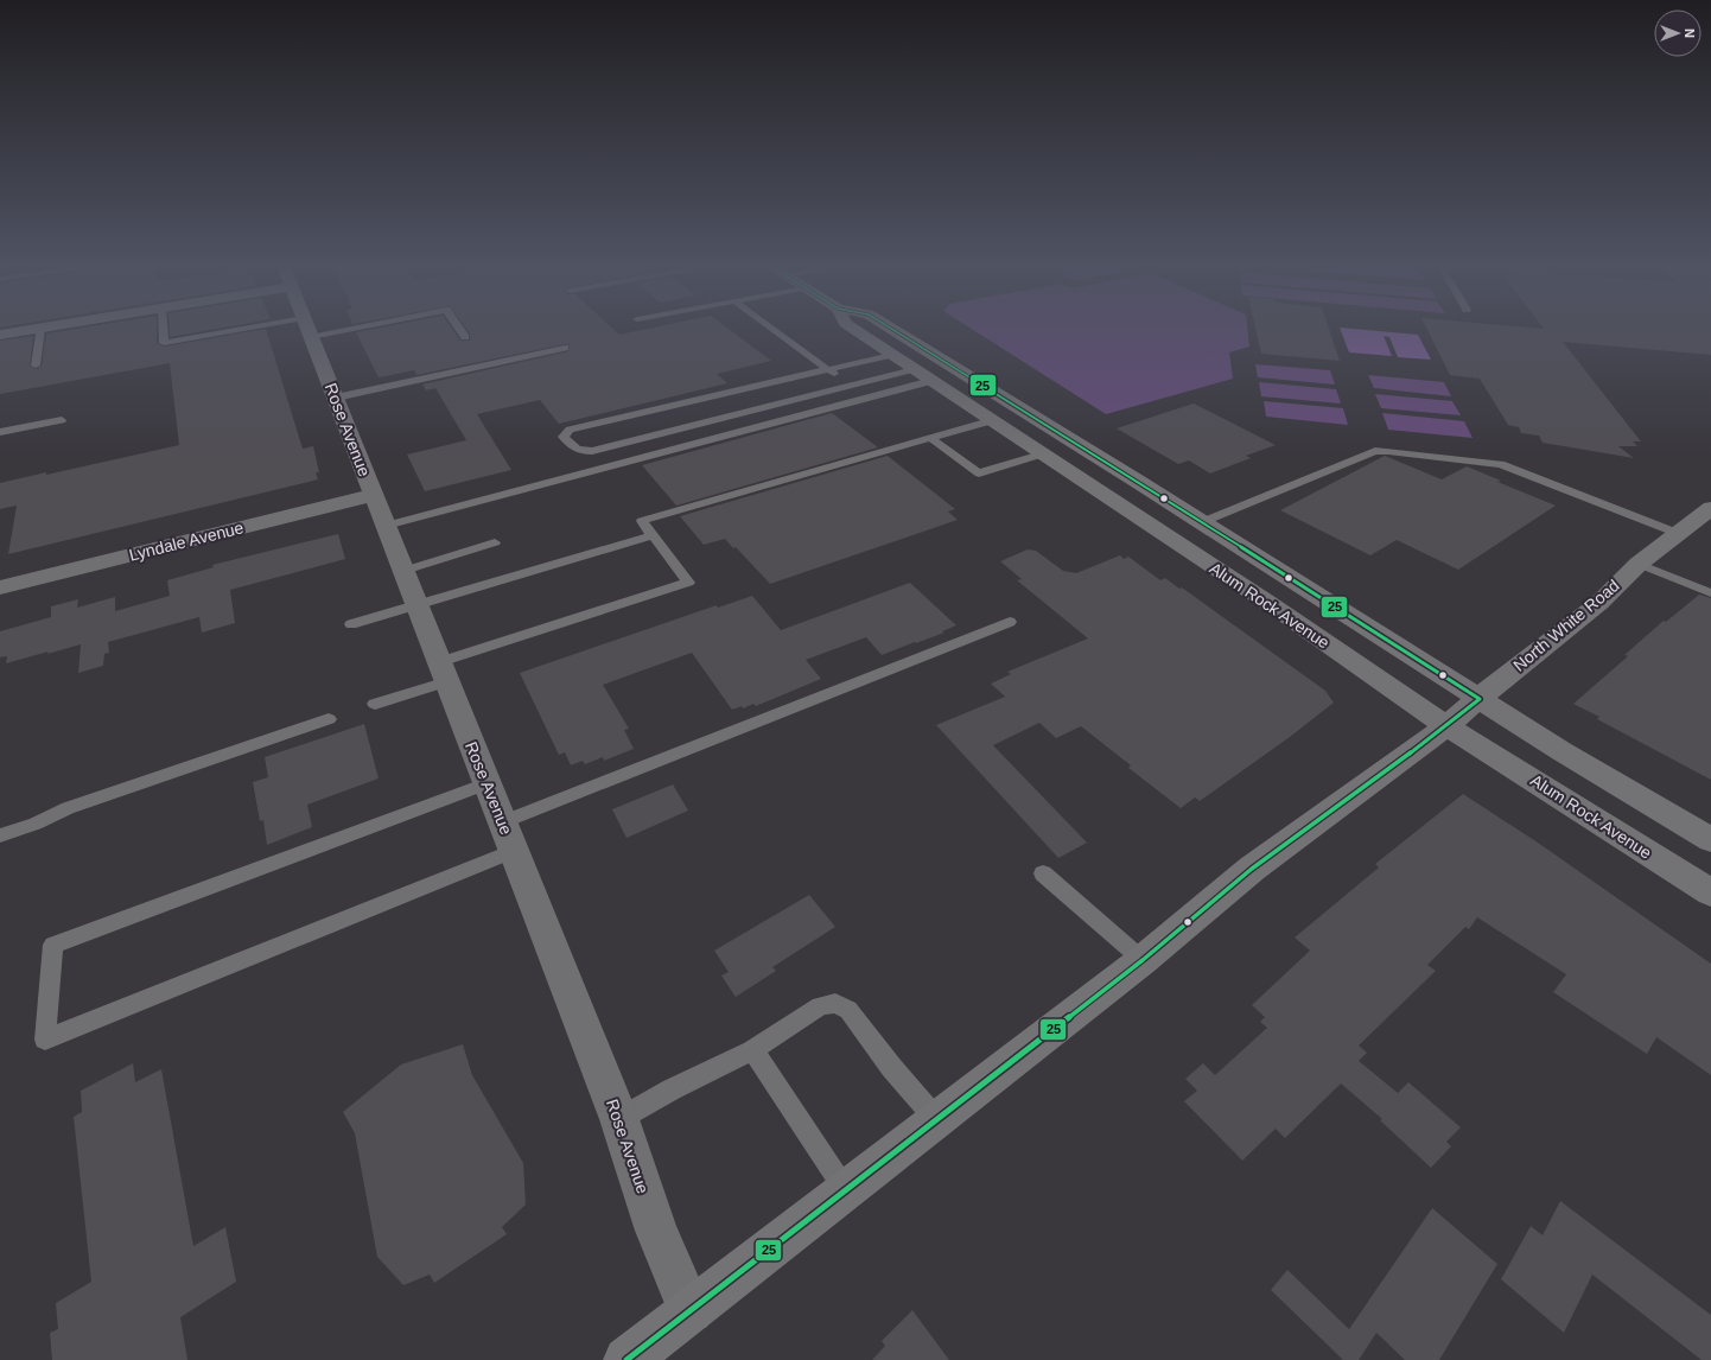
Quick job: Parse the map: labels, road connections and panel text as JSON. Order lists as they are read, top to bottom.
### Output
{
  "streets": {
    "main road": ["Alum Rock Avenue", "North White Road"],
    "street": ["Rose Avenue", "Lyndale Avenue"]
  },
  "crossings": [
    ["Rose Avenue", "Lyndale Avenue"],
    ["Rose Avenue", "North White Road"],
    ["Alum Rock Avenue", "North White Road"]
  ],
  "lines": ["transit line 25"],
  "north": "right"
}
